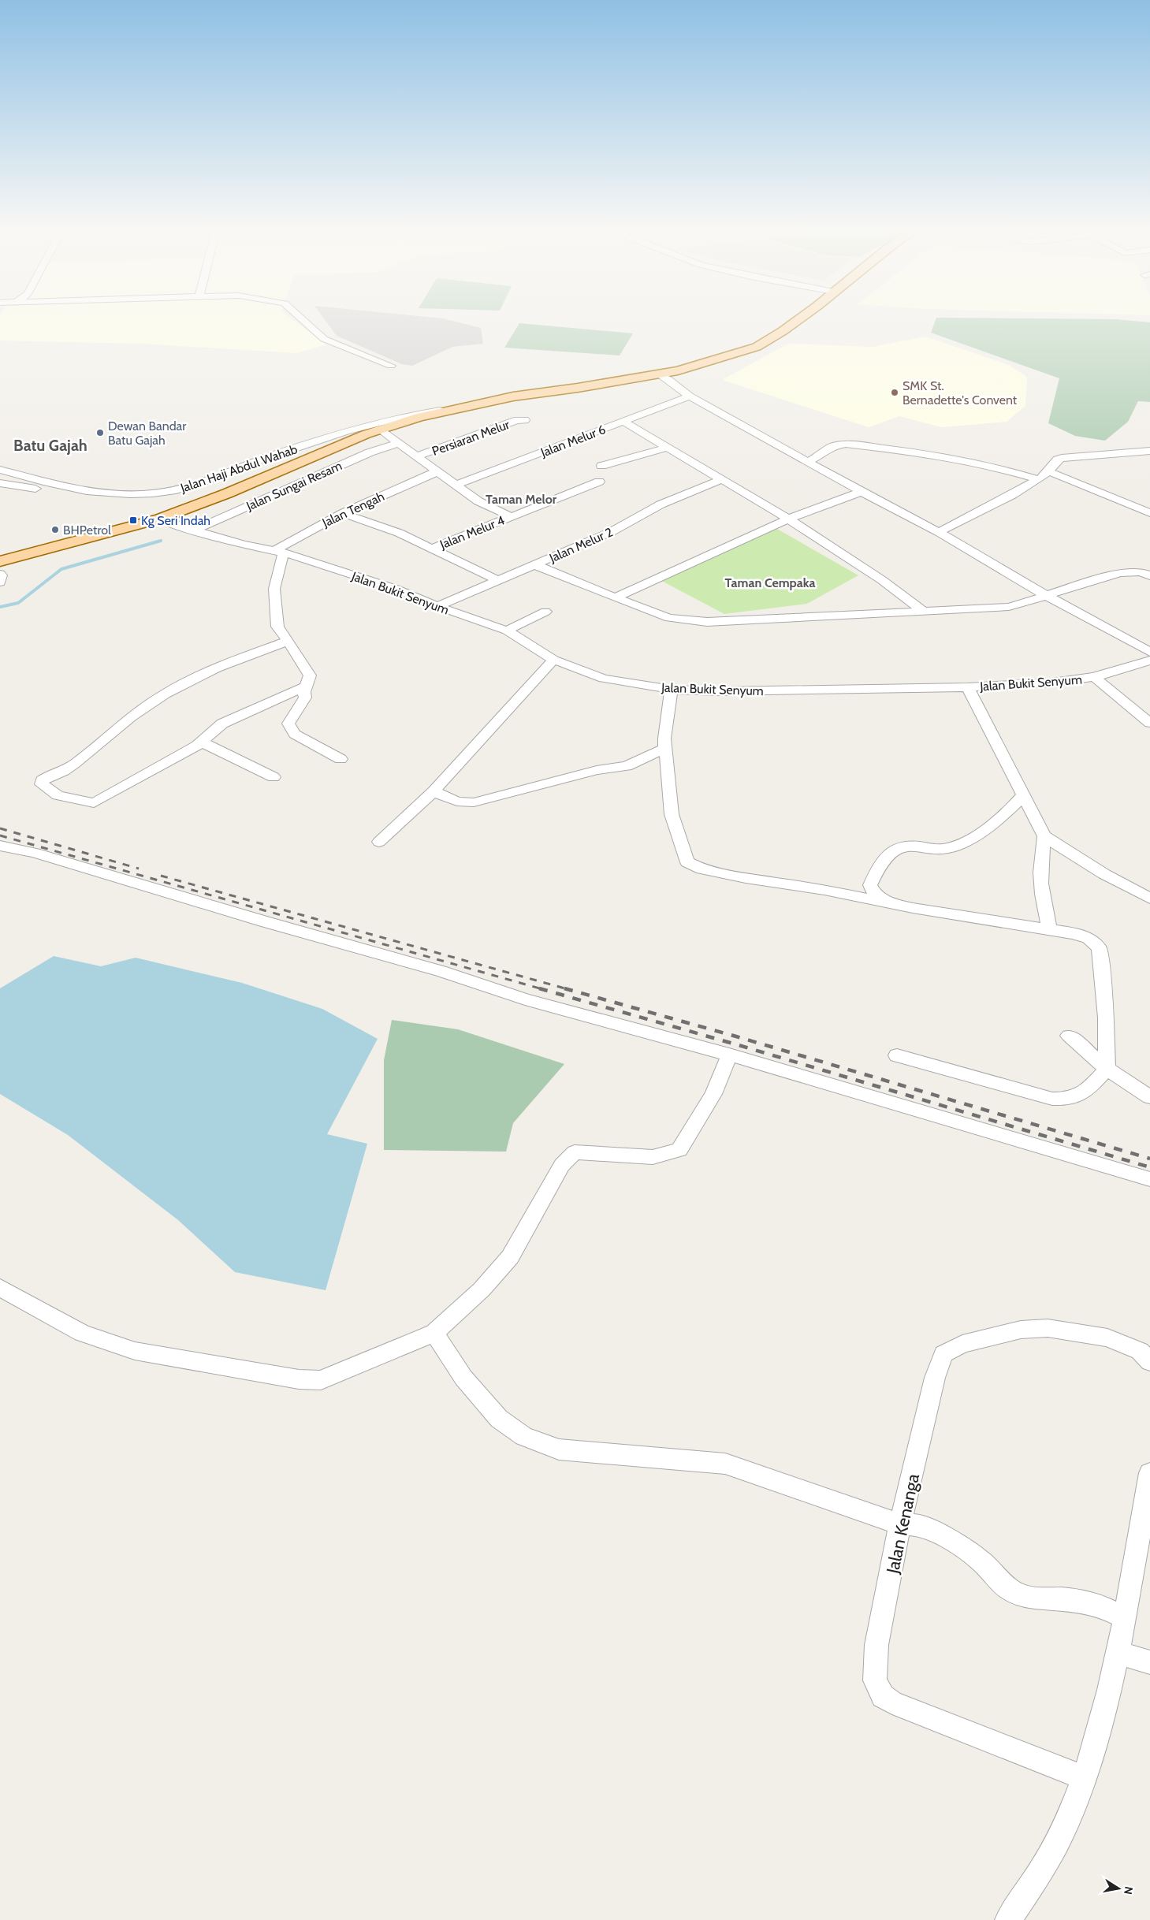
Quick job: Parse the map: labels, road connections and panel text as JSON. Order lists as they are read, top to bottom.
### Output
{
  "streets": {
    "street": [
      "Persiaran Melur",
      "Jalan Melur 6",
      "Jalan Haji Abdul Wahab",
      "Jalan Sungai Resam",
      "Jalan Tengah",
      "Jalan Melur 4",
      "Jalan Melur 2",
      "Jalan Bukit Senyum",
      "Jalan Kenanga"
    ]
  },
  "crossings": [
    ["Jalan Sungai Resam", "Jalan Bukit Senyum"],
    ["Jalan Tengah", "Jalan Bukit Senyum"],
    ["Jalan Melur 2", "Jalan Bukit Senyum"]
  ],
  "districts": ["Batu Gajah", "Taman Melor", "Taman Cempaka"],
  "places": {
    "other": ["SMK St. Bernadette's Convent", "Dewan Bandar Batu Gajah", "BHPetrol"],
    "transit": ["Kg Seri Indah"]
  },
  "north": "right"
}
